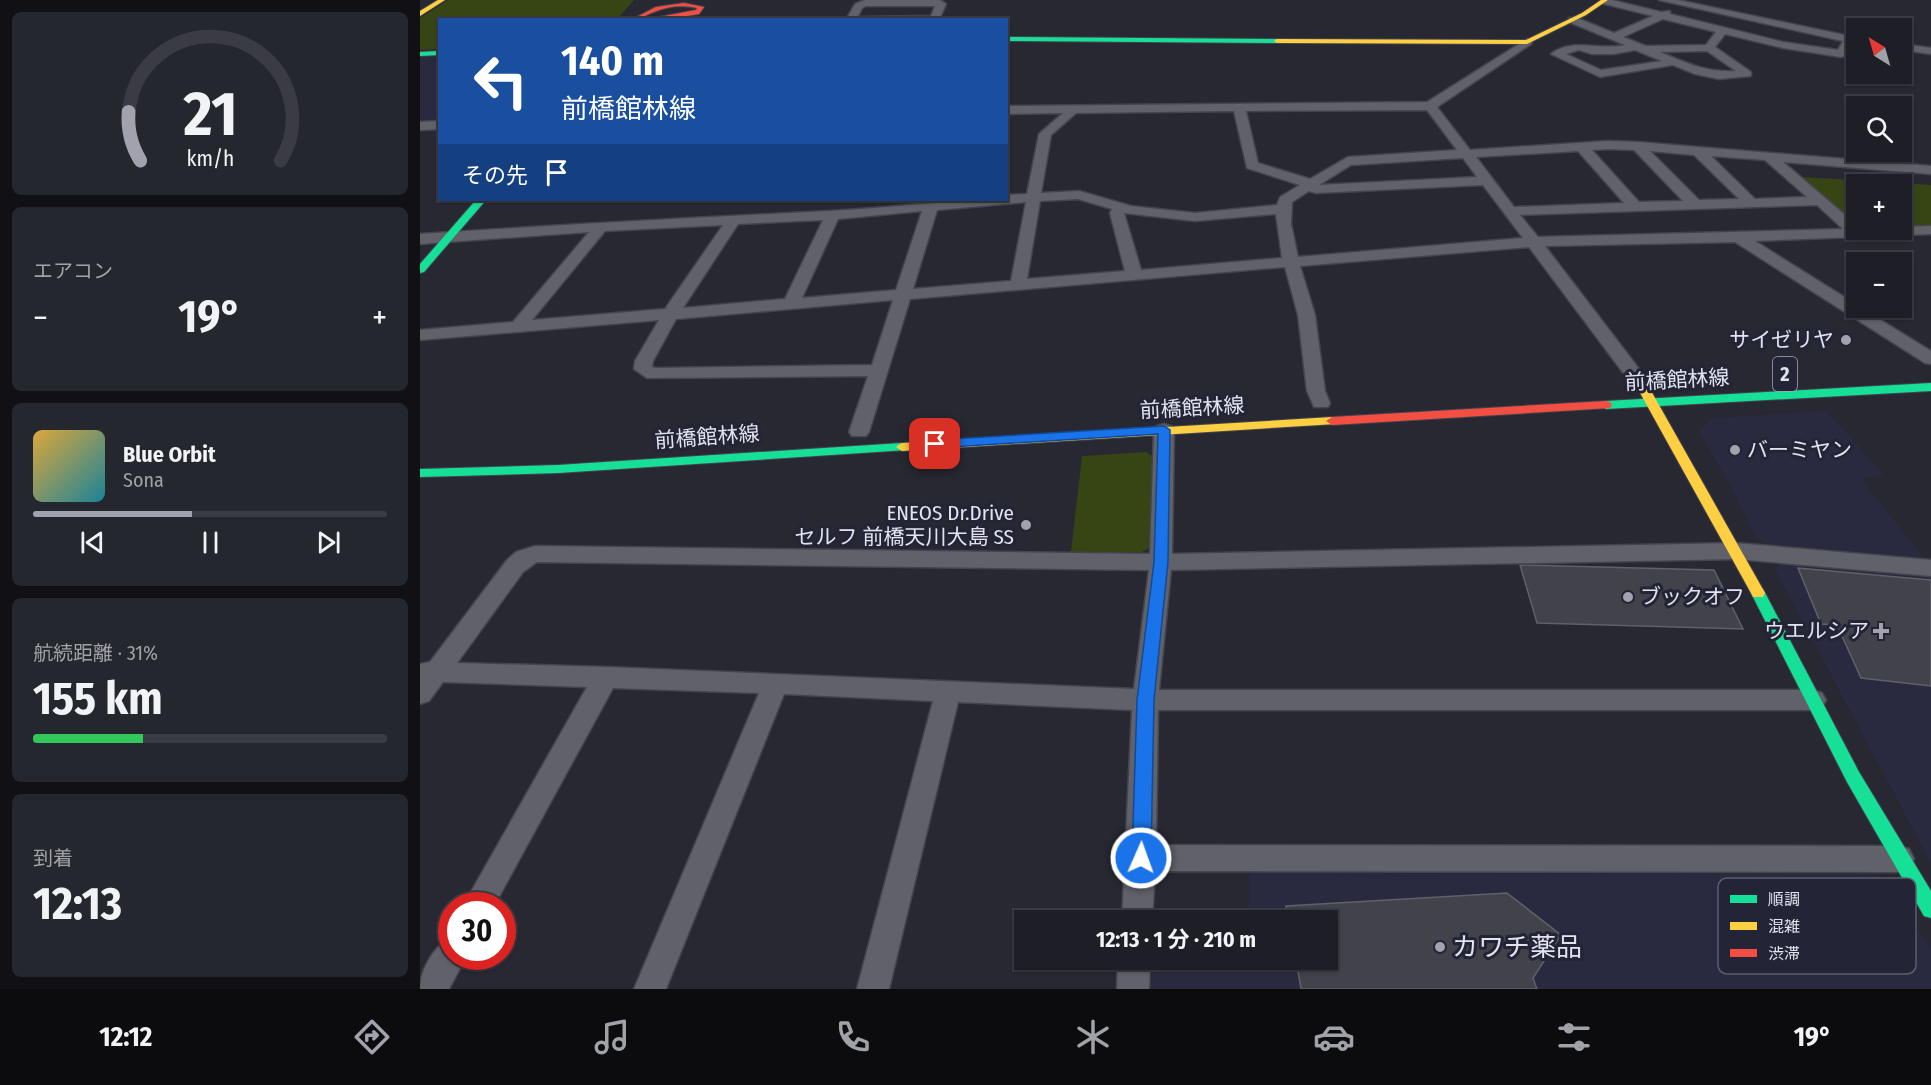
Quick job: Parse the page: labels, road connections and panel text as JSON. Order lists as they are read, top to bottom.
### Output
{
  "streets": {
    "street": ["2", "前橋館林線"]
  },
  "places": {
    "other": [
      "サイゼリヤ",
      "バーミヤン",
      "ENEOS Dr.Drive セルフ 前橋天川大島 SS",
      "ブックオフ",
      "カワチ薬品"
    ],
    "health": ["ウエルシア"]
  },
  "legend": ["順調", "混雑", "渋滞"],
  "north": "top left",
  "page": {
    "map_buttons": ["+", "−"],
    "turn": ["140 m", "前橋館林線"],
    "then": "その先",
    "tile": [
      "エアコン",
      ["航続距離 · 31%", "155 km"],
      ["到着", "12:13"]
    ],
    "heat": ["−", "19°", "+"],
    "song": ["Blue Orbit", "Sona"],
    "limit": "30",
    "trip": "12:13 · 1 分 · 210 m",
    "tabs": ["12:12", "19°"],
    "gauge": ["21", "km/h"]
  }
}
